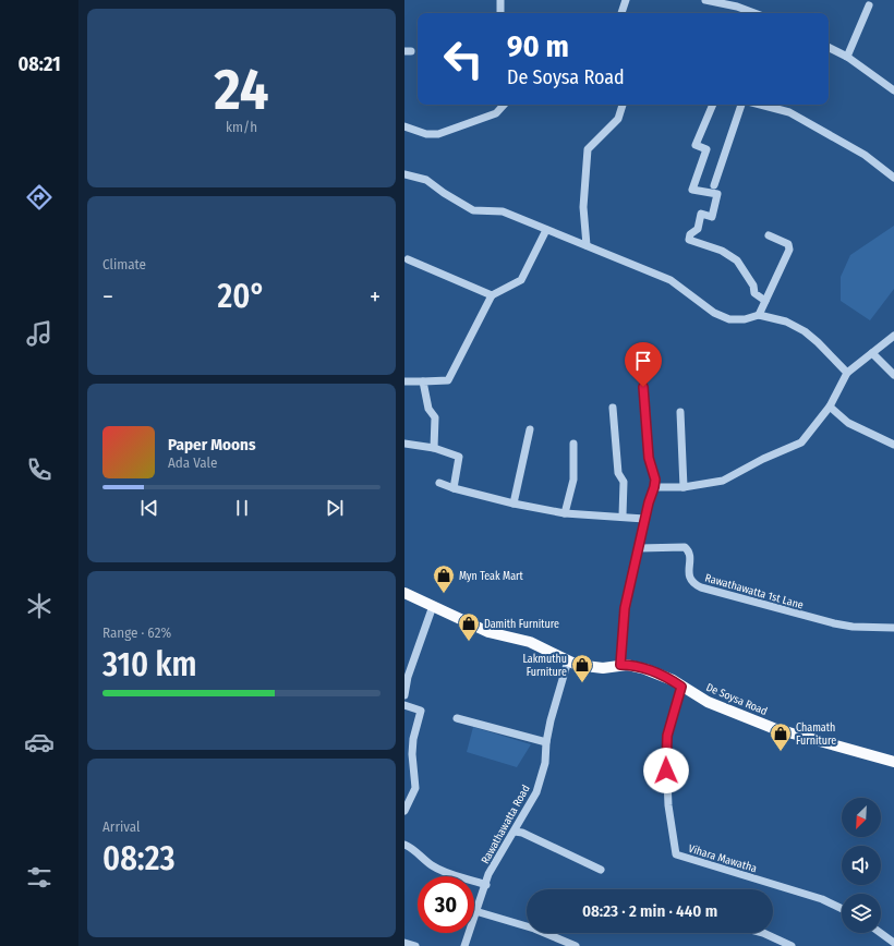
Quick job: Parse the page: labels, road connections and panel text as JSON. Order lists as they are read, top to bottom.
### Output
{
  "streets": {
    "main road": ["De Soysa Road"],
    "street": ["Rawathawatta 1st Lane", "Rawathawatta Road", "Vihara Mawatha"]
  },
  "crossings": [
    ["De Soysa Road", "Rawathawatta Road"],
    ["De Soysa Road", "Vihara Mawatha"]
  ],
  "places": {
    "shop": [
      "Myn Teak Mart",
      "Damith Furniture",
      "Lakmuthu Furniture",
      "Chamath Furniture"
    ]
  },
  "north": "bottom left",
  "page": {
    "tabs": "08:21",
    "tile": [
      ["24", "km/h"],
      "Climate",
      ["Range · 62%", "310 km"],
      ["Arrival", "08:23"]
    ],
    "turn": ["90 m", "De Soysa Road"],
    "heat": ["−", "20°", "+"],
    "song": ["Paper Moons", "Ada Vale"],
    "limit": "30",
    "trip": "08:23 · 2 min · 440 m"
  }
}
